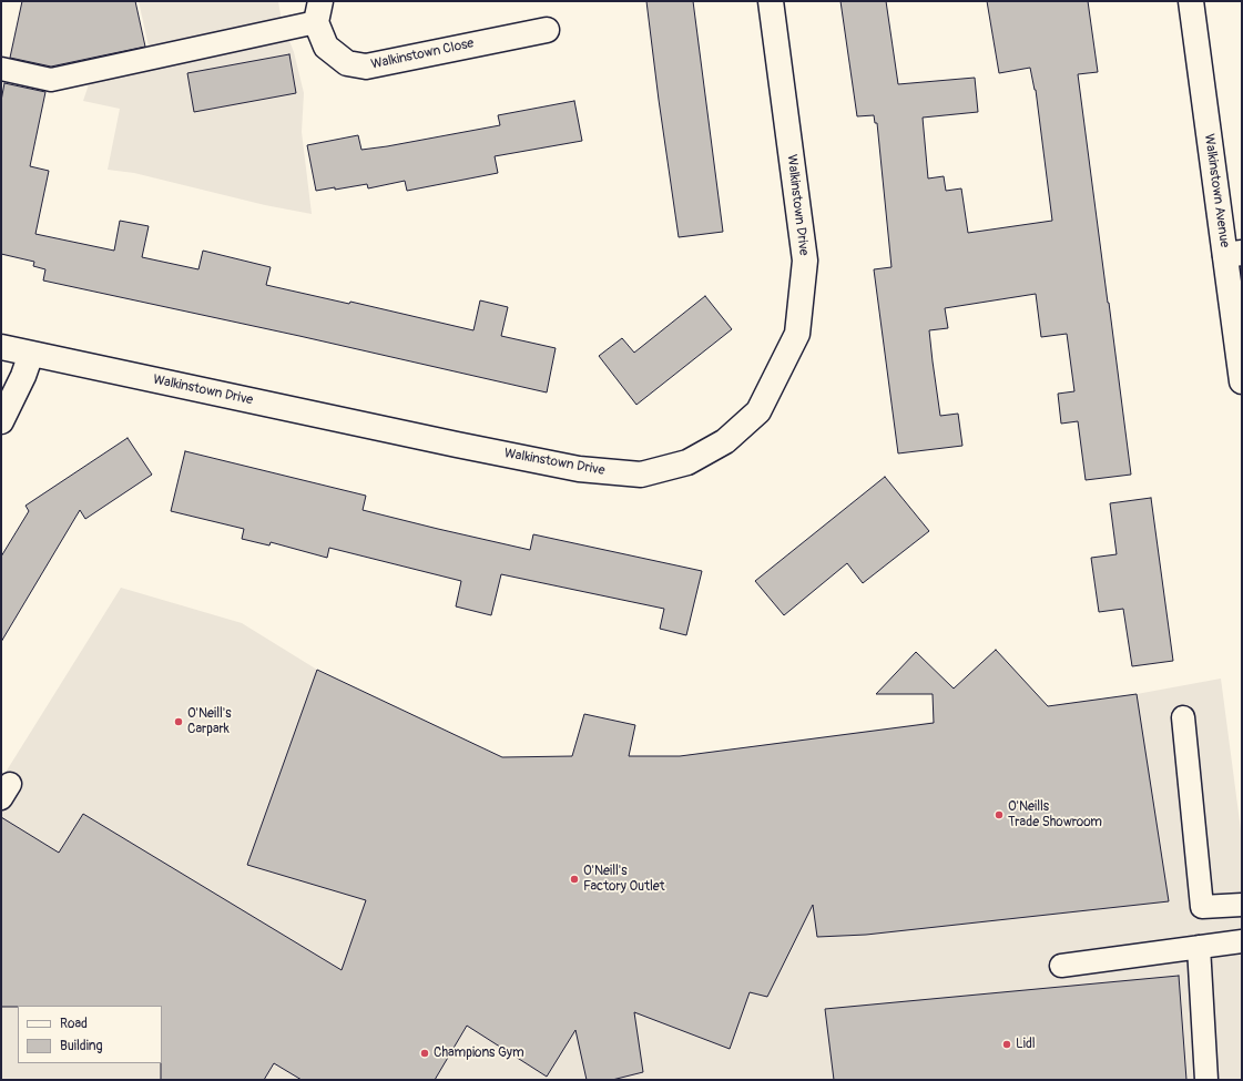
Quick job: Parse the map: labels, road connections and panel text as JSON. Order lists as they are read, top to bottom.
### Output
{
  "streets": {
    "street": ["Walkinstown Close", "Walkinstown Avenue", "Walkinstown Drive"]
  },
  "places": [
    "O'Neill's Carpark",
    "O'Neills Trade Showroom",
    "O'Neill's Factory Outlet",
    "Lidl",
    "Champions Gym"
  ],
  "legend": ["Road", "Building"]
}
